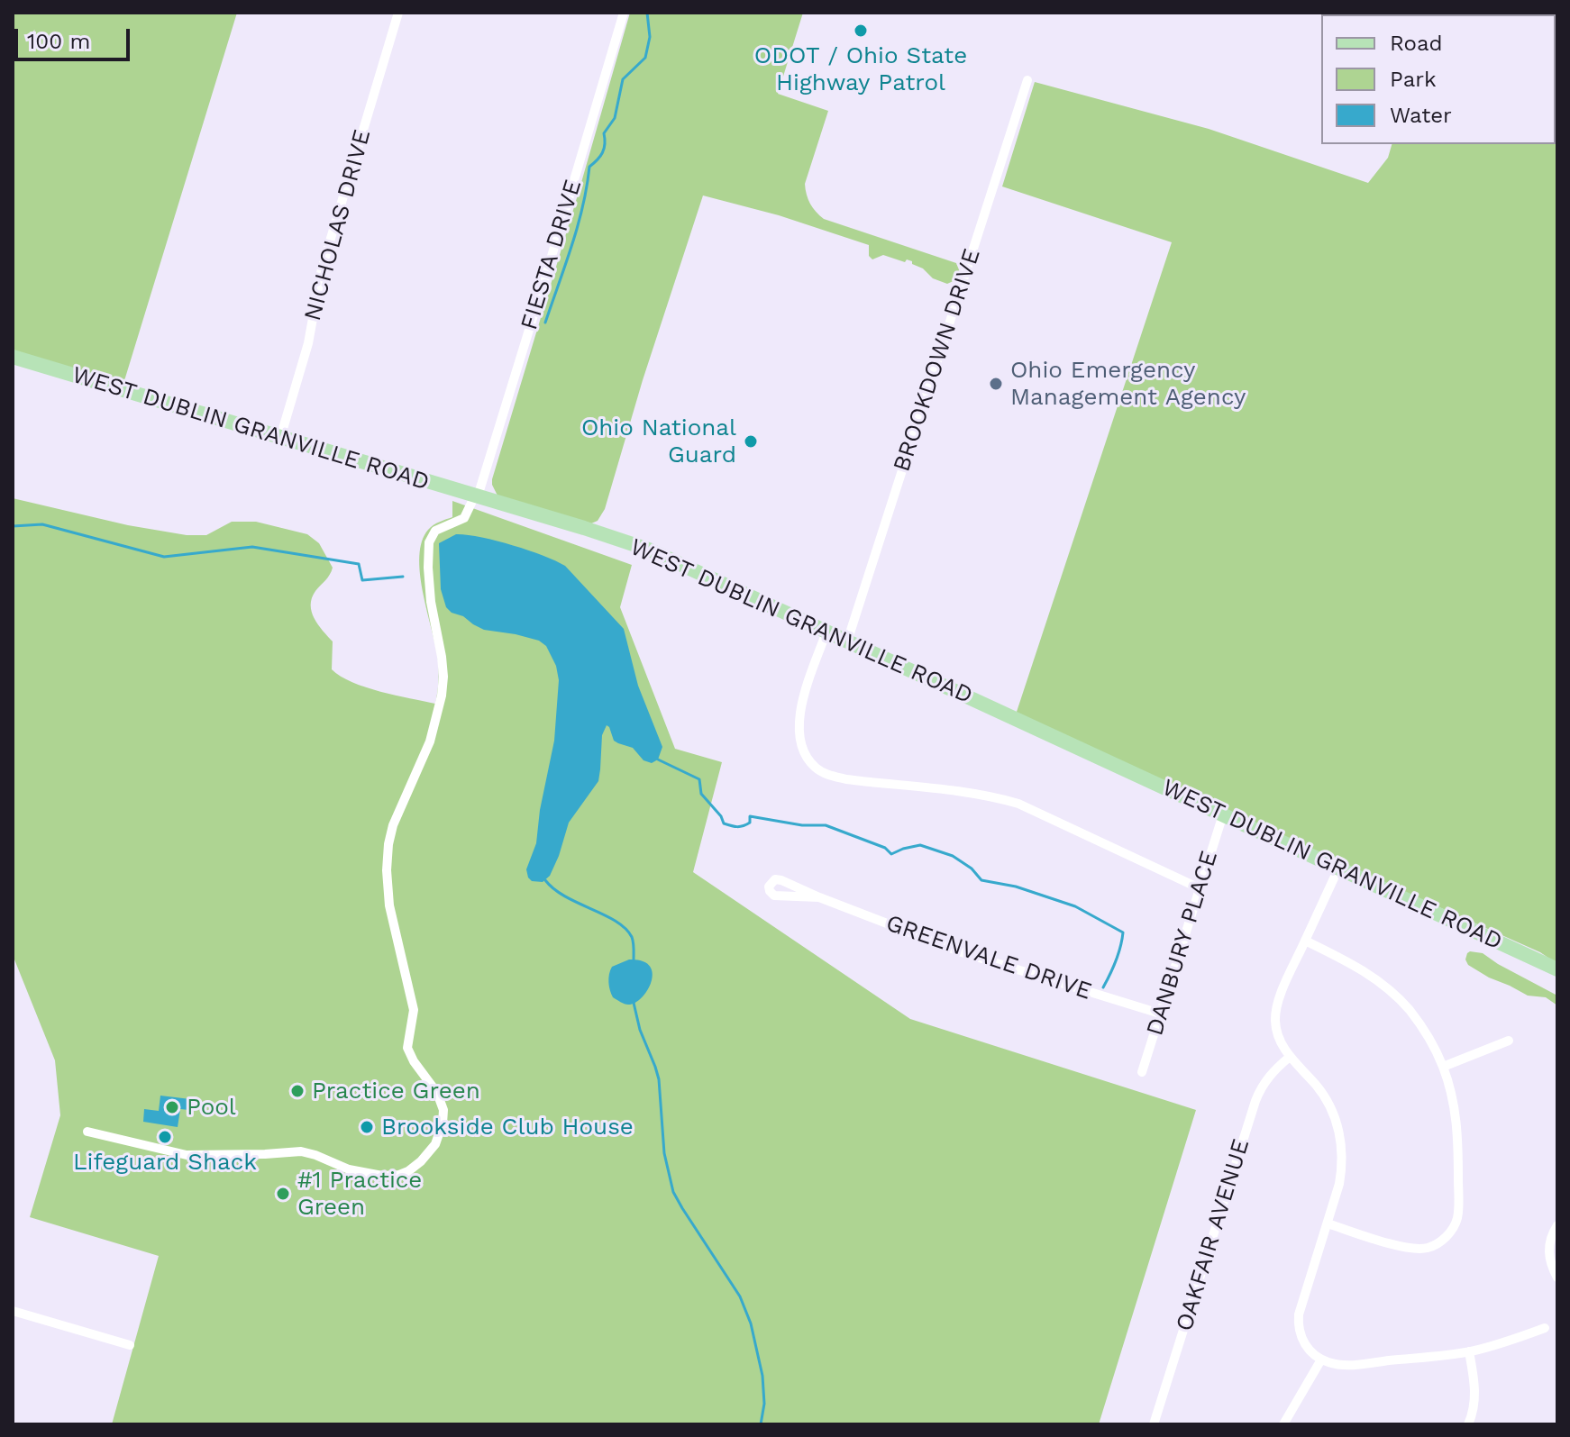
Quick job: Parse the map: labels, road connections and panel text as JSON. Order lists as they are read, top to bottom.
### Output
{
  "streets": {
    "main road": ["WEST DUBLIN GRANVILLE ROAD"],
    "street": [
      "NICHOLAS DRIVE",
      "FIESTA DRIVE",
      "BROOKDOWN DRIVE",
      "DANBURY PLACE",
      "GREENVALE DRIVE",
      "OAKFAIR AVENUE"
    ]
  },
  "crossings": [
    ["NICHOLAS DRIVE", "WEST DUBLIN GRANVILLE ROAD"],
    ["FIESTA DRIVE", "WEST DUBLIN GRANVILLE ROAD"],
    ["BROOKDOWN DRIVE", "WEST DUBLIN GRANVILLE ROAD"],
    ["WEST DUBLIN GRANVILLE ROAD", "DANBURY PLACE"],
    ["DANBURY PLACE", "GREENVALE DRIVE"]
  ],
  "places": [
    "ODOT / Ohio State Highway Patrol",
    "Ohio Emergency Management Agency",
    "Ohio National Guard",
    "Practice Green",
    "Pool",
    "Brookside Club House",
    "Lifeguard Shack",
    "#1 Practice Green"
  ],
  "legend": ["Road", "Park", "Water"],
  "scale_bar": "100 m"
}
